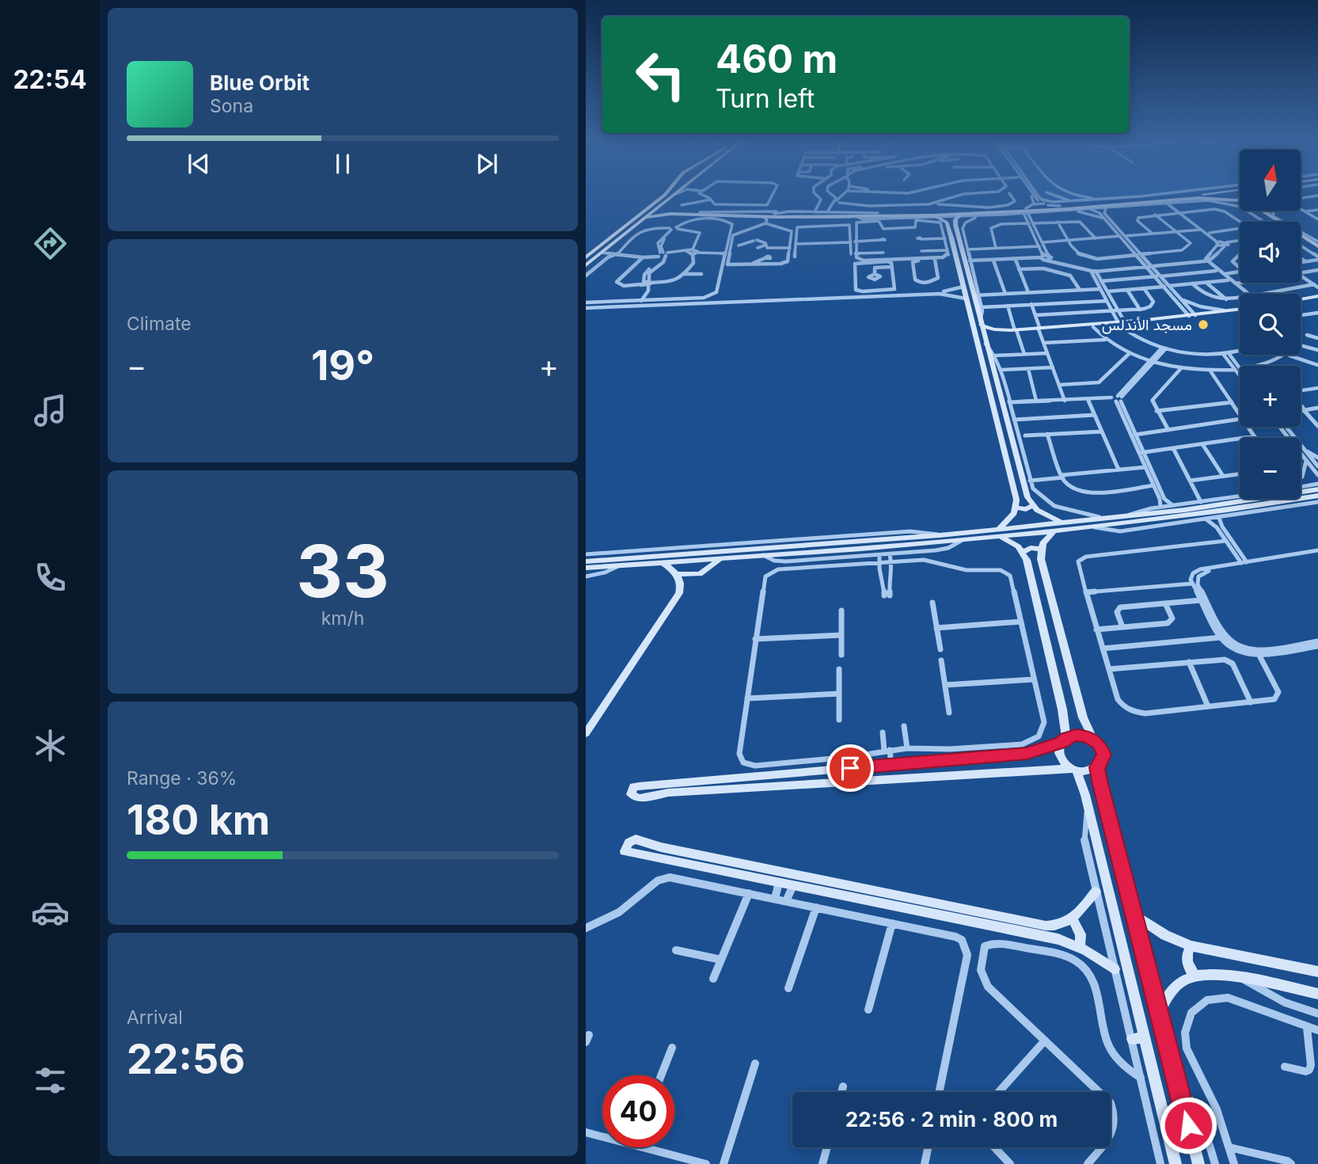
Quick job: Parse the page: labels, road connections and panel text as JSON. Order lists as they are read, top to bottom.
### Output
{
  "places": ["مسجد الأندلس"],
  "north": "top",
  "page": {
    "tabs": "22:54",
    "turn": ["460 m", "Turn left"],
    "song": ["Blue Orbit", "Sona"],
    "map_buttons": ["+", "−"],
    "tile": [
      "Climate",
      ["33", "km/h"],
      ["Range · 36%", "180 km"],
      ["Arrival", "22:56"]
    ],
    "heat": ["−", "19°", "+"],
    "limit": "40",
    "trip": "22:56 · 2 min · 800 m"
  }
}
